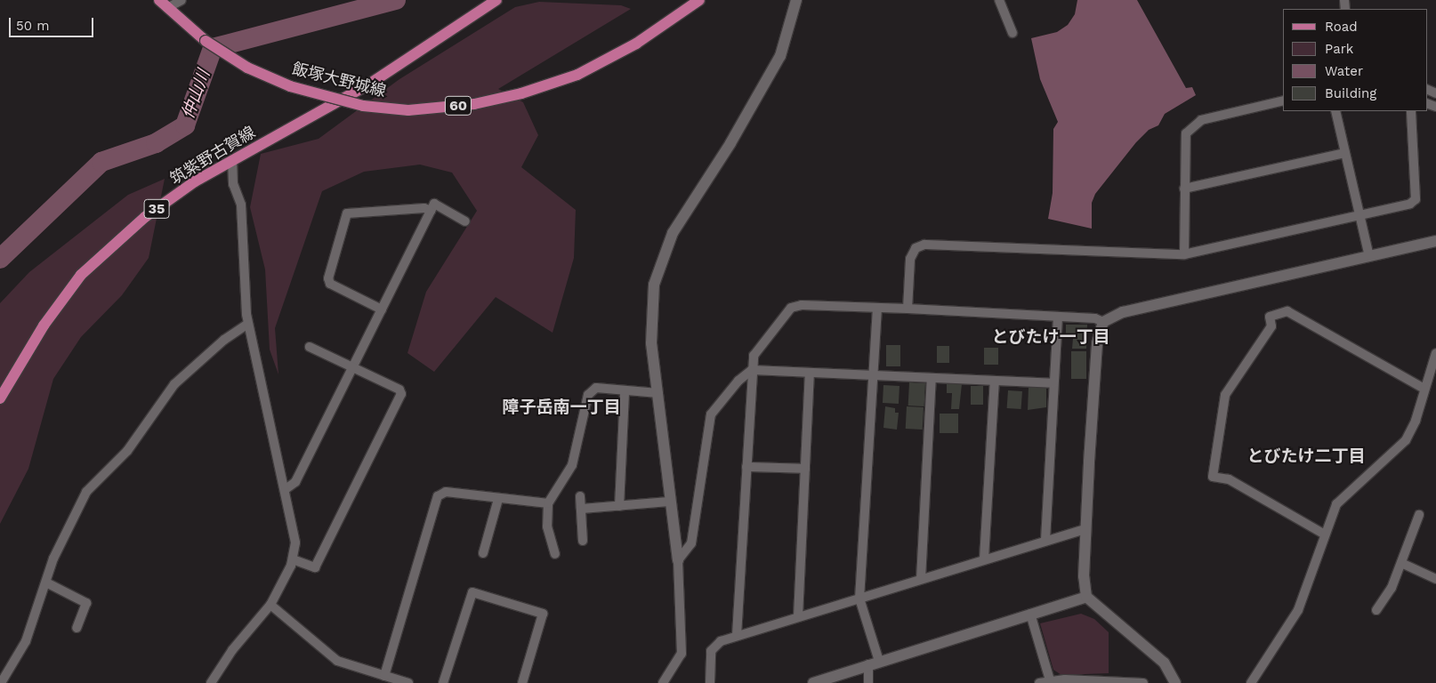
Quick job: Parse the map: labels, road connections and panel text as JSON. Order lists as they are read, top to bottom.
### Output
{
  "streets": {
    "main road": [
      "飯塚大野城線",
      "60",
      "筑紫野古賀線",
      "35"
    ]
  },
  "districts": ["とびたけ一丁目", "障子岳南一丁目", "とびたけ二丁目"],
  "water": ["仲山川"],
  "legend": [
    "Road",
    "Park",
    "Water",
    "Building"
  ],
  "scale_bar": "50 m"
}
